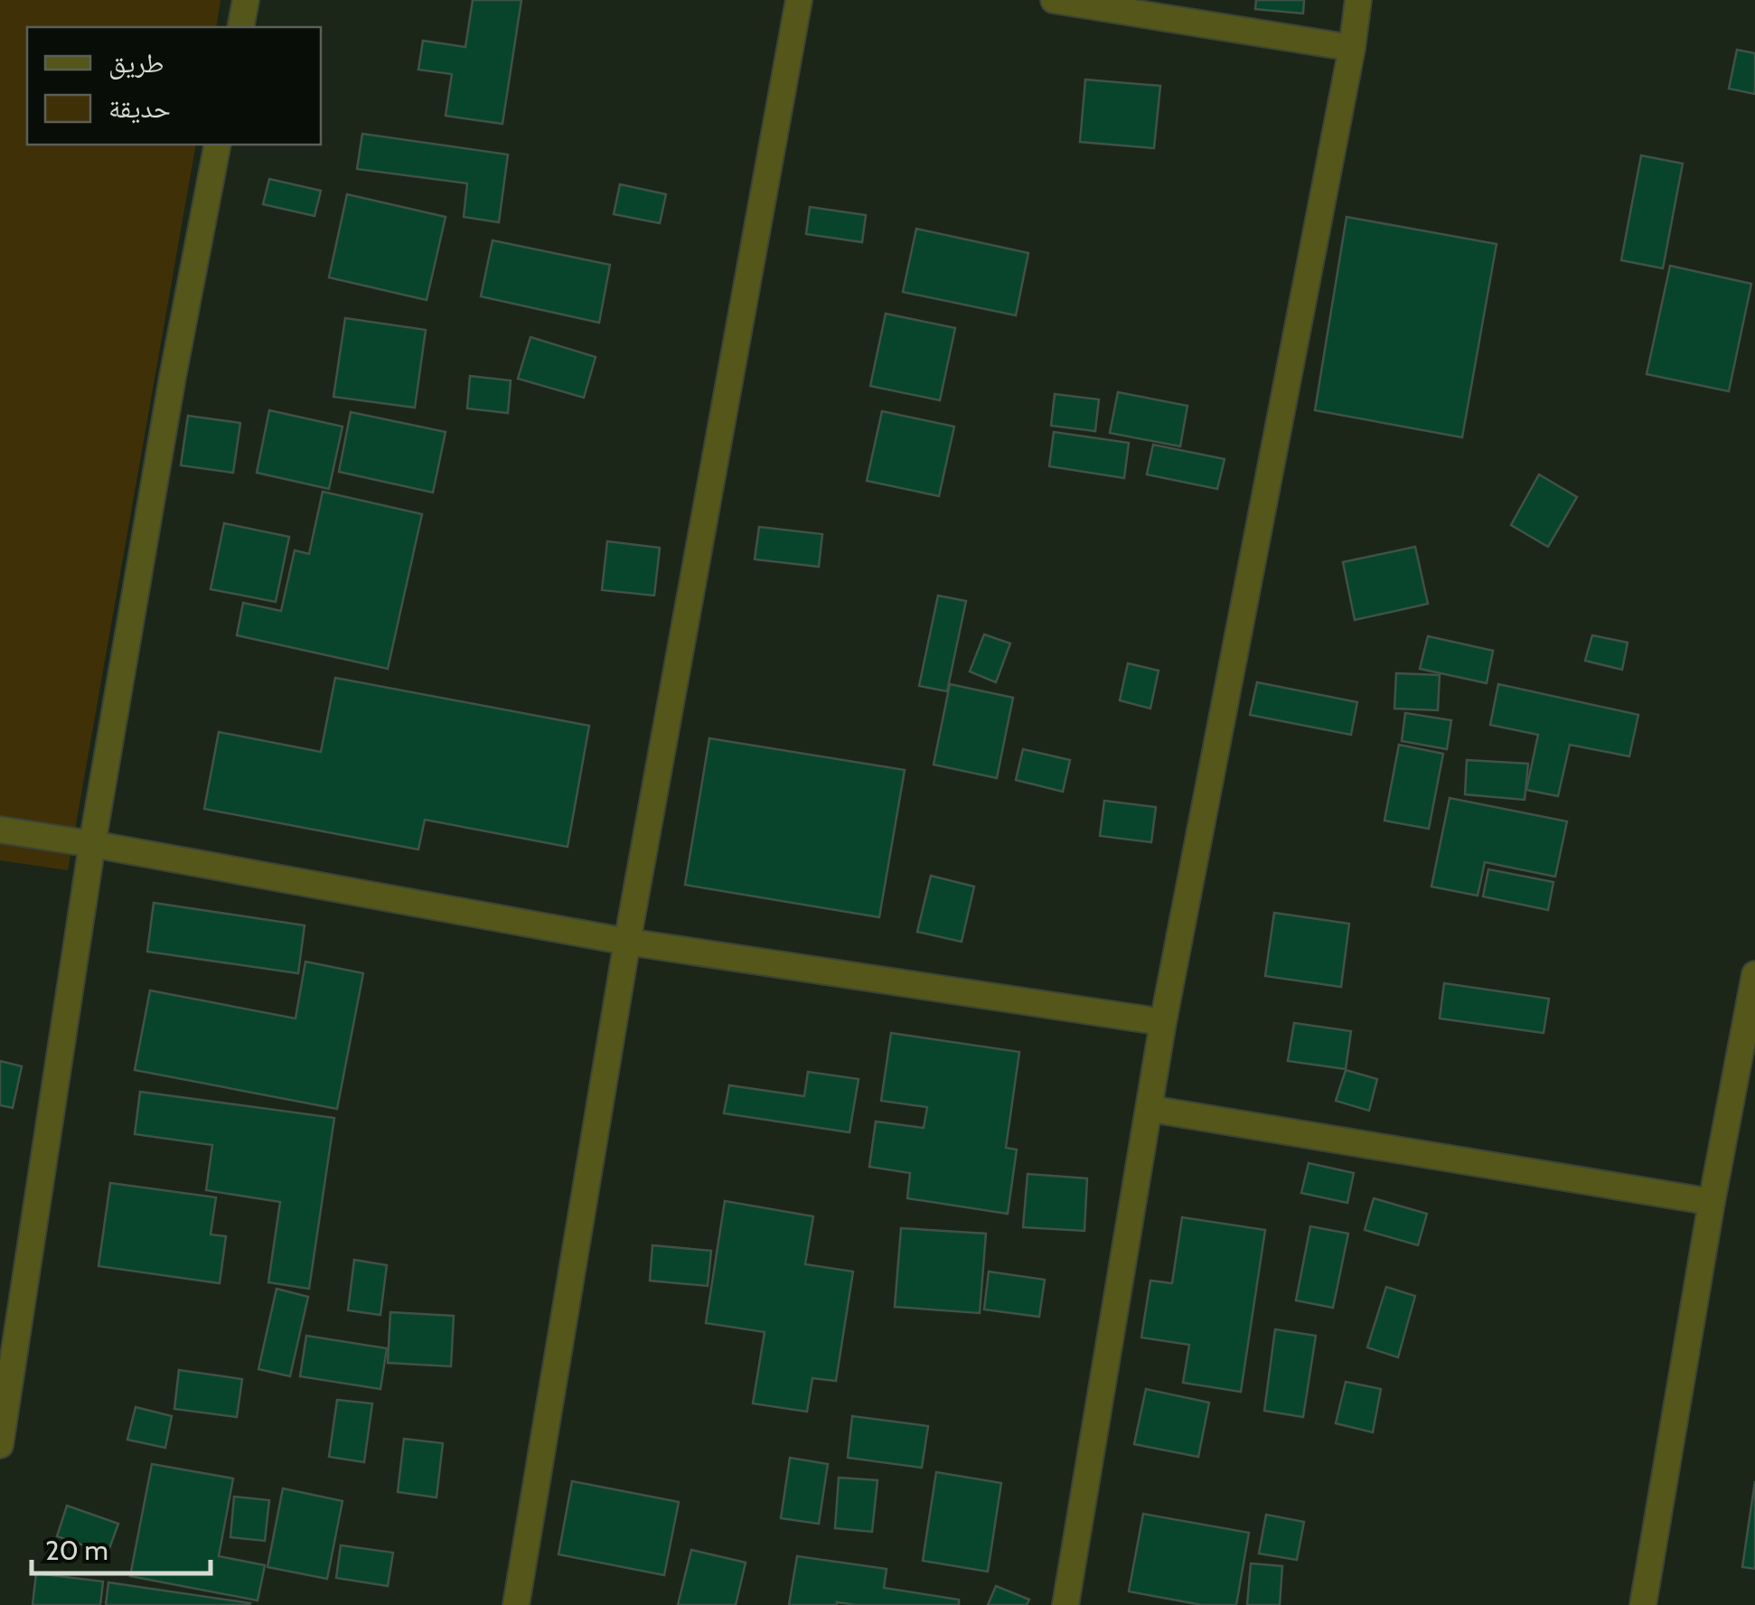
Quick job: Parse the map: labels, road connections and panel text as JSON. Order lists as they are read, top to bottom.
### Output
{
  "legend": ["طريق", "حديقة"],
  "scale_bar": "20 m"
}
